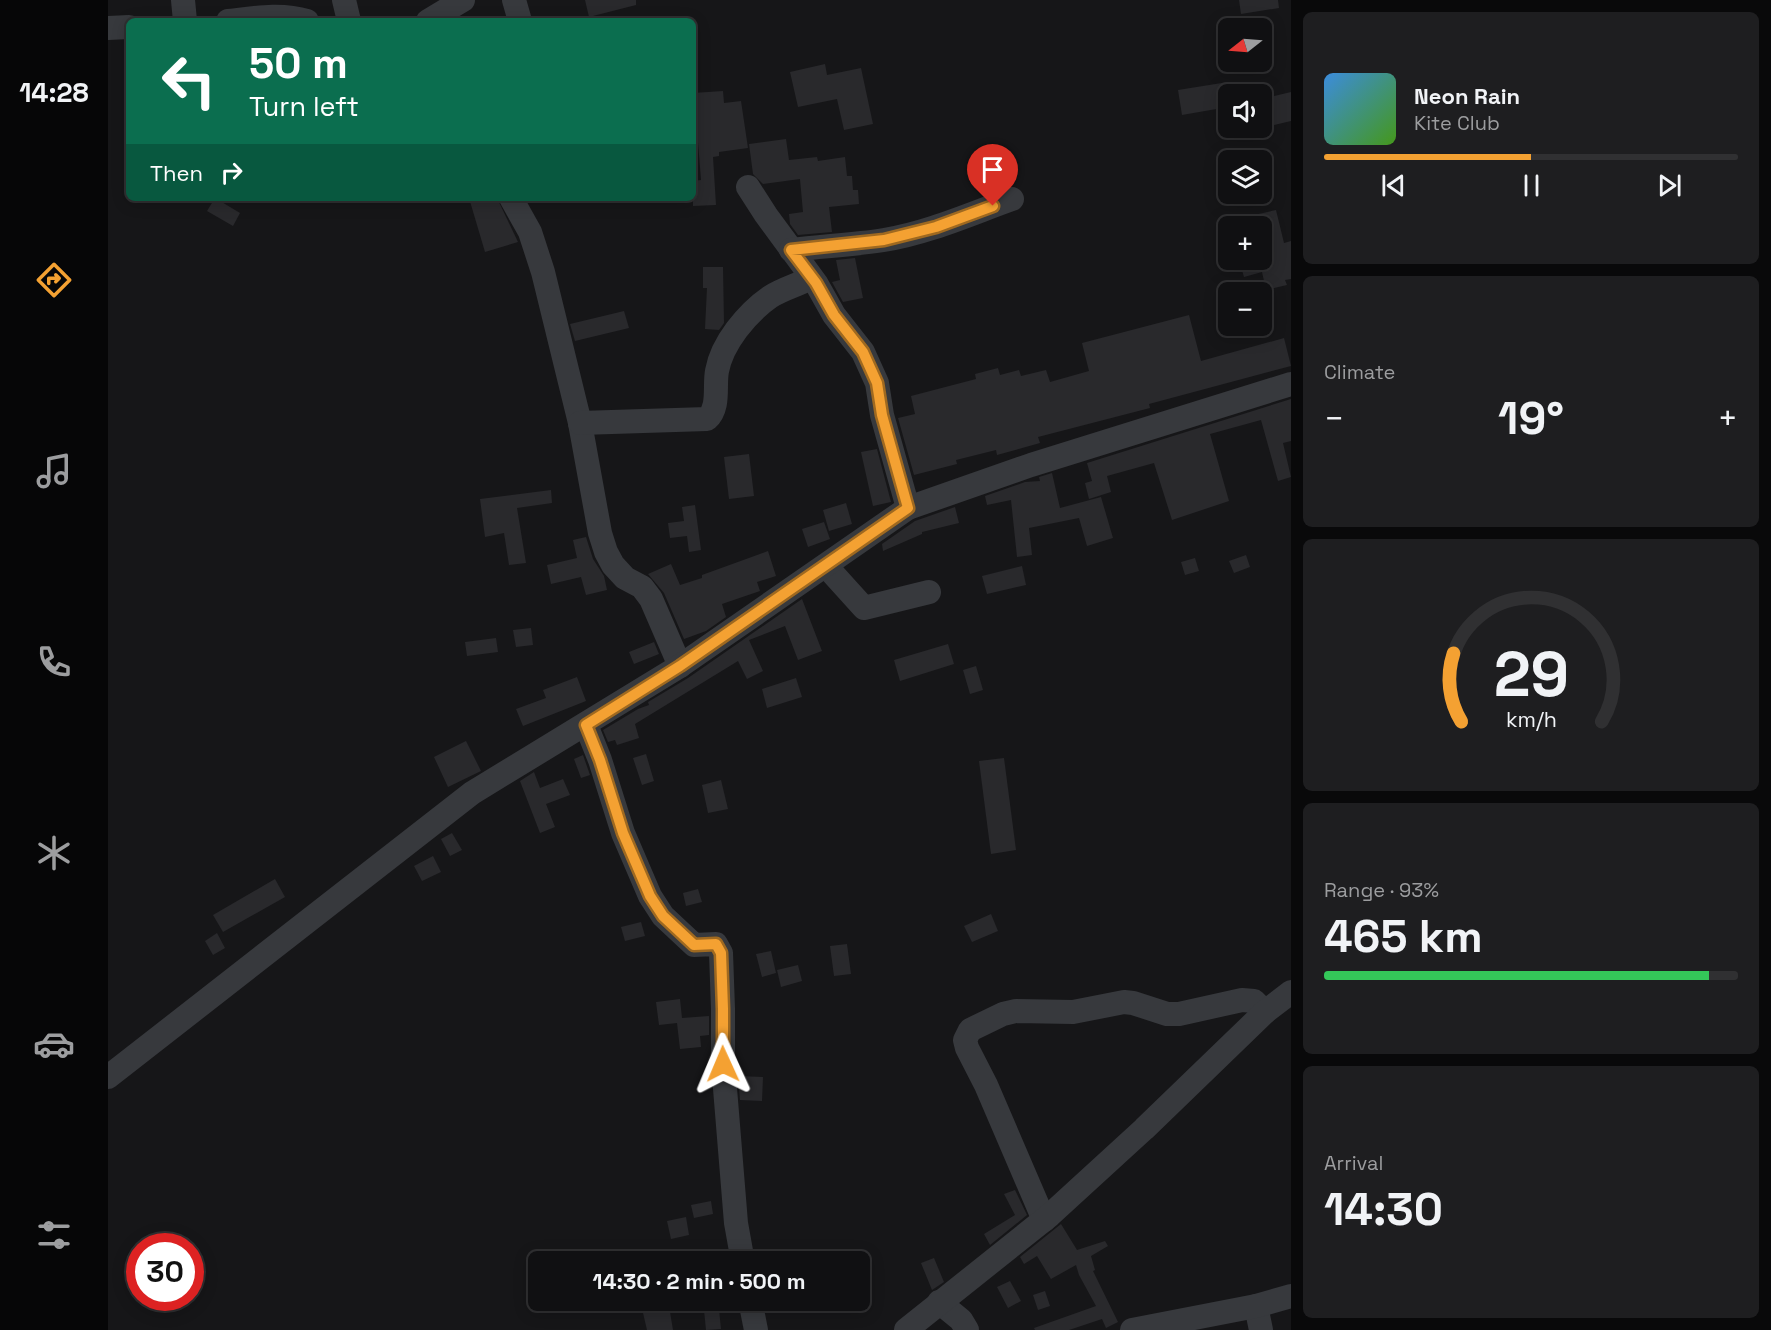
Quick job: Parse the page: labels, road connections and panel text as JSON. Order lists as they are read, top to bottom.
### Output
{
  "north": "left",
  "page": {
    "tabs": "14:28",
    "map_buttons": ["+", "−"],
    "turn": ["50 m", "Turn left"],
    "song": ["Neon Rain", "Kite Club"],
    "then": "Then",
    "tile": [
      "Climate",
      ["Range · 93%", "465 km"],
      ["Arrival", "14:30"]
    ],
    "heat": ["−", "19°", "+"],
    "limit": "30",
    "trip": "14:30 · 2 min · 500 m",
    "gauge": ["29", "km/h"]
  }
}
